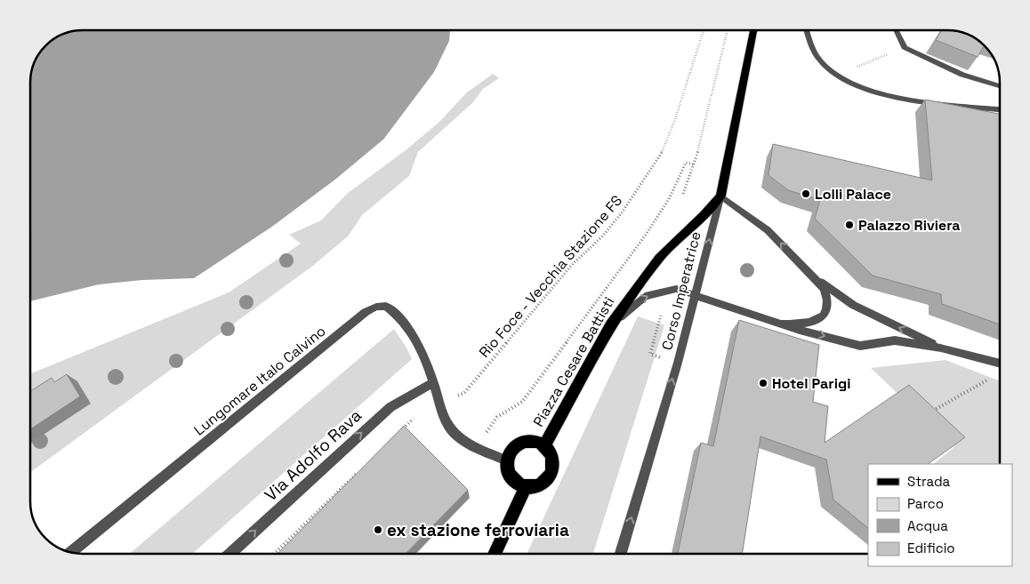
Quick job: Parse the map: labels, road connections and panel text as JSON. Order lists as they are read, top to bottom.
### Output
{
  "streets": {
    "main road": ["Corso Imperatrice", "Piazza Cesare Battisti"],
    "street": ["Lungomare Italo Calvino", "Via Adolfo Rava"],
    "path": ["Rio Foce - Vecchia Stazione FS"]
  },
  "crossings": [
    ["Rio Foce - Vecchia Stazione FS", "Lungomare Italo Calvino"],
    ["Corso Imperatrice", "Piazza Cesare Battisti"],
    ["Lungomare Italo Calvino", "Via Adolfo Rava"]
  ],
  "one_way": ["Corso Imperatrice", "Via Adolfo Rava"],
  "places": [
    "Lolli Palace",
    "Palazzo Riviera",
    "Hotel Parigi",
    "ex stazione ferroviaria"
  ],
  "legend": [
    "Strada",
    "Parco",
    "Acqua",
    "Edificio"
  ]
}
